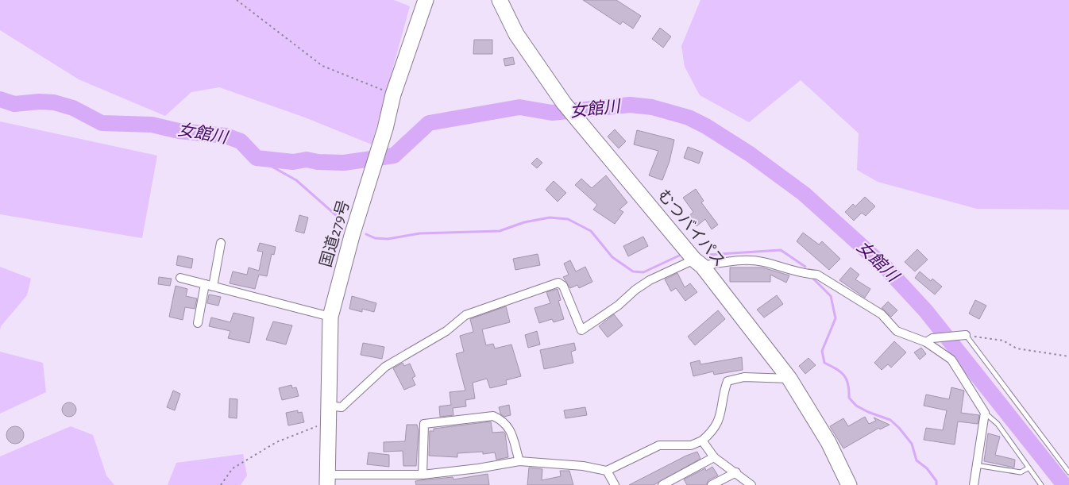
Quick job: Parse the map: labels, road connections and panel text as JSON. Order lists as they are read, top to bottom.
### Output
{
  "streets": {
    "highway": ["むつバイパス", "国道279号"]
  },
  "water": ["女館川"]
}
